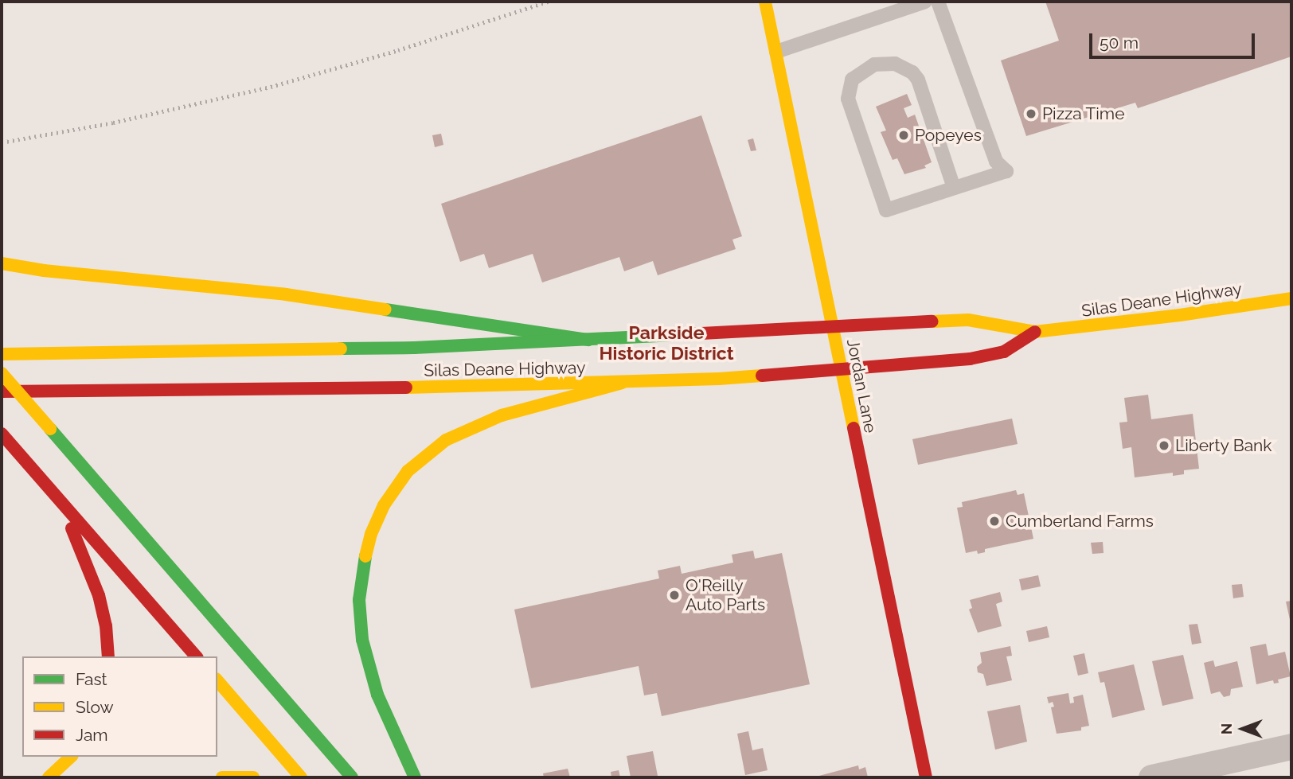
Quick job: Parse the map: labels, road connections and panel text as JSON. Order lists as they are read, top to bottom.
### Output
{
  "streets": {
    "main road": ["Silas Deane Highway", "Jordan Lane"]
  },
  "crossings": [
    ["Silas Deane Highway", "Jordan Lane"]
  ],
  "districts": ["Parkside Historic District"],
  "places": [
    "Pizza Time",
    "Popeyes",
    "Liberty Bank",
    "Cumberland Farms",
    "O'Reilly Auto Parts"
  ],
  "legend": ["Fast", "Slow", "Jam"],
  "scale_bar": "50 m",
  "north": "left"
}
